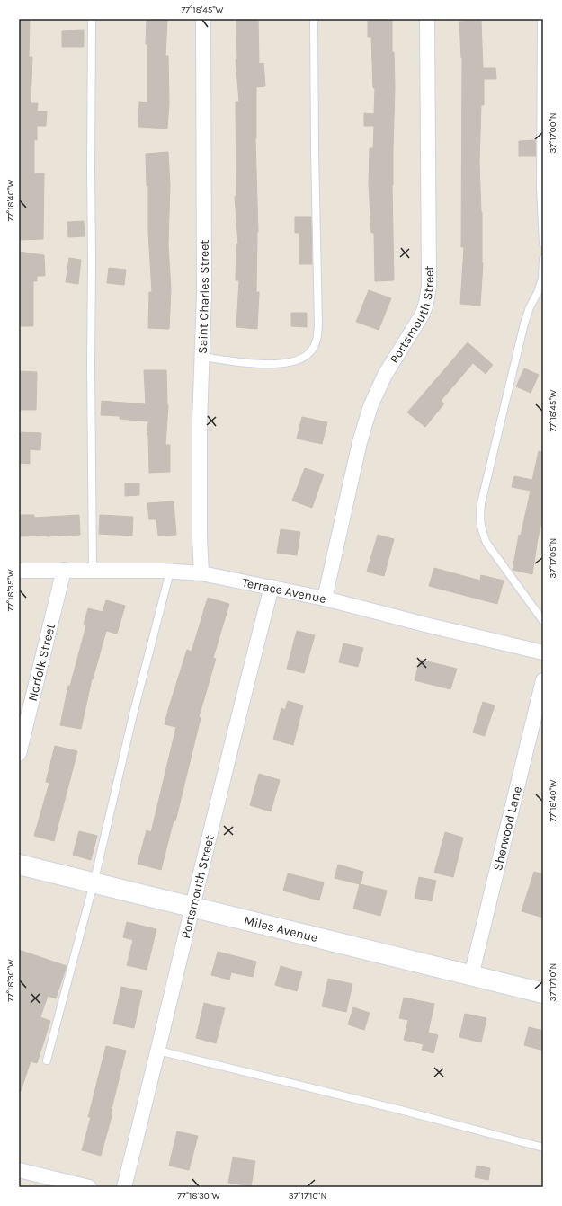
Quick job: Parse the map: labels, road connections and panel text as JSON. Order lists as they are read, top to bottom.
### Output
{
  "streets": {
    "street": [
      "Saint Charles Street",
      "Portsmouth Street",
      "Terrace Avenue",
      "Norfolk Street",
      "Sherwood Lane",
      "Miles Avenue"
    ]
  },
  "crossings": [
    ["Saint Charles Street", "Terrace Avenue"],
    ["Portsmouth Street", "Terrace Avenue"],
    ["Portsmouth Street", "Miles Avenue"],
    ["Terrace Avenue", "Norfolk Street"],
    ["Sherwood Lane", "Miles Avenue"]
  ],
  "coordinates": [
    "77°18'45\"W",
    "37°17'00\"N",
    "77°18'40\"W",
    "37°17'05\"N",
    "77°18'35\"W",
    "77°18'30\"W",
    "37°17'10\"N"
  ]
}
